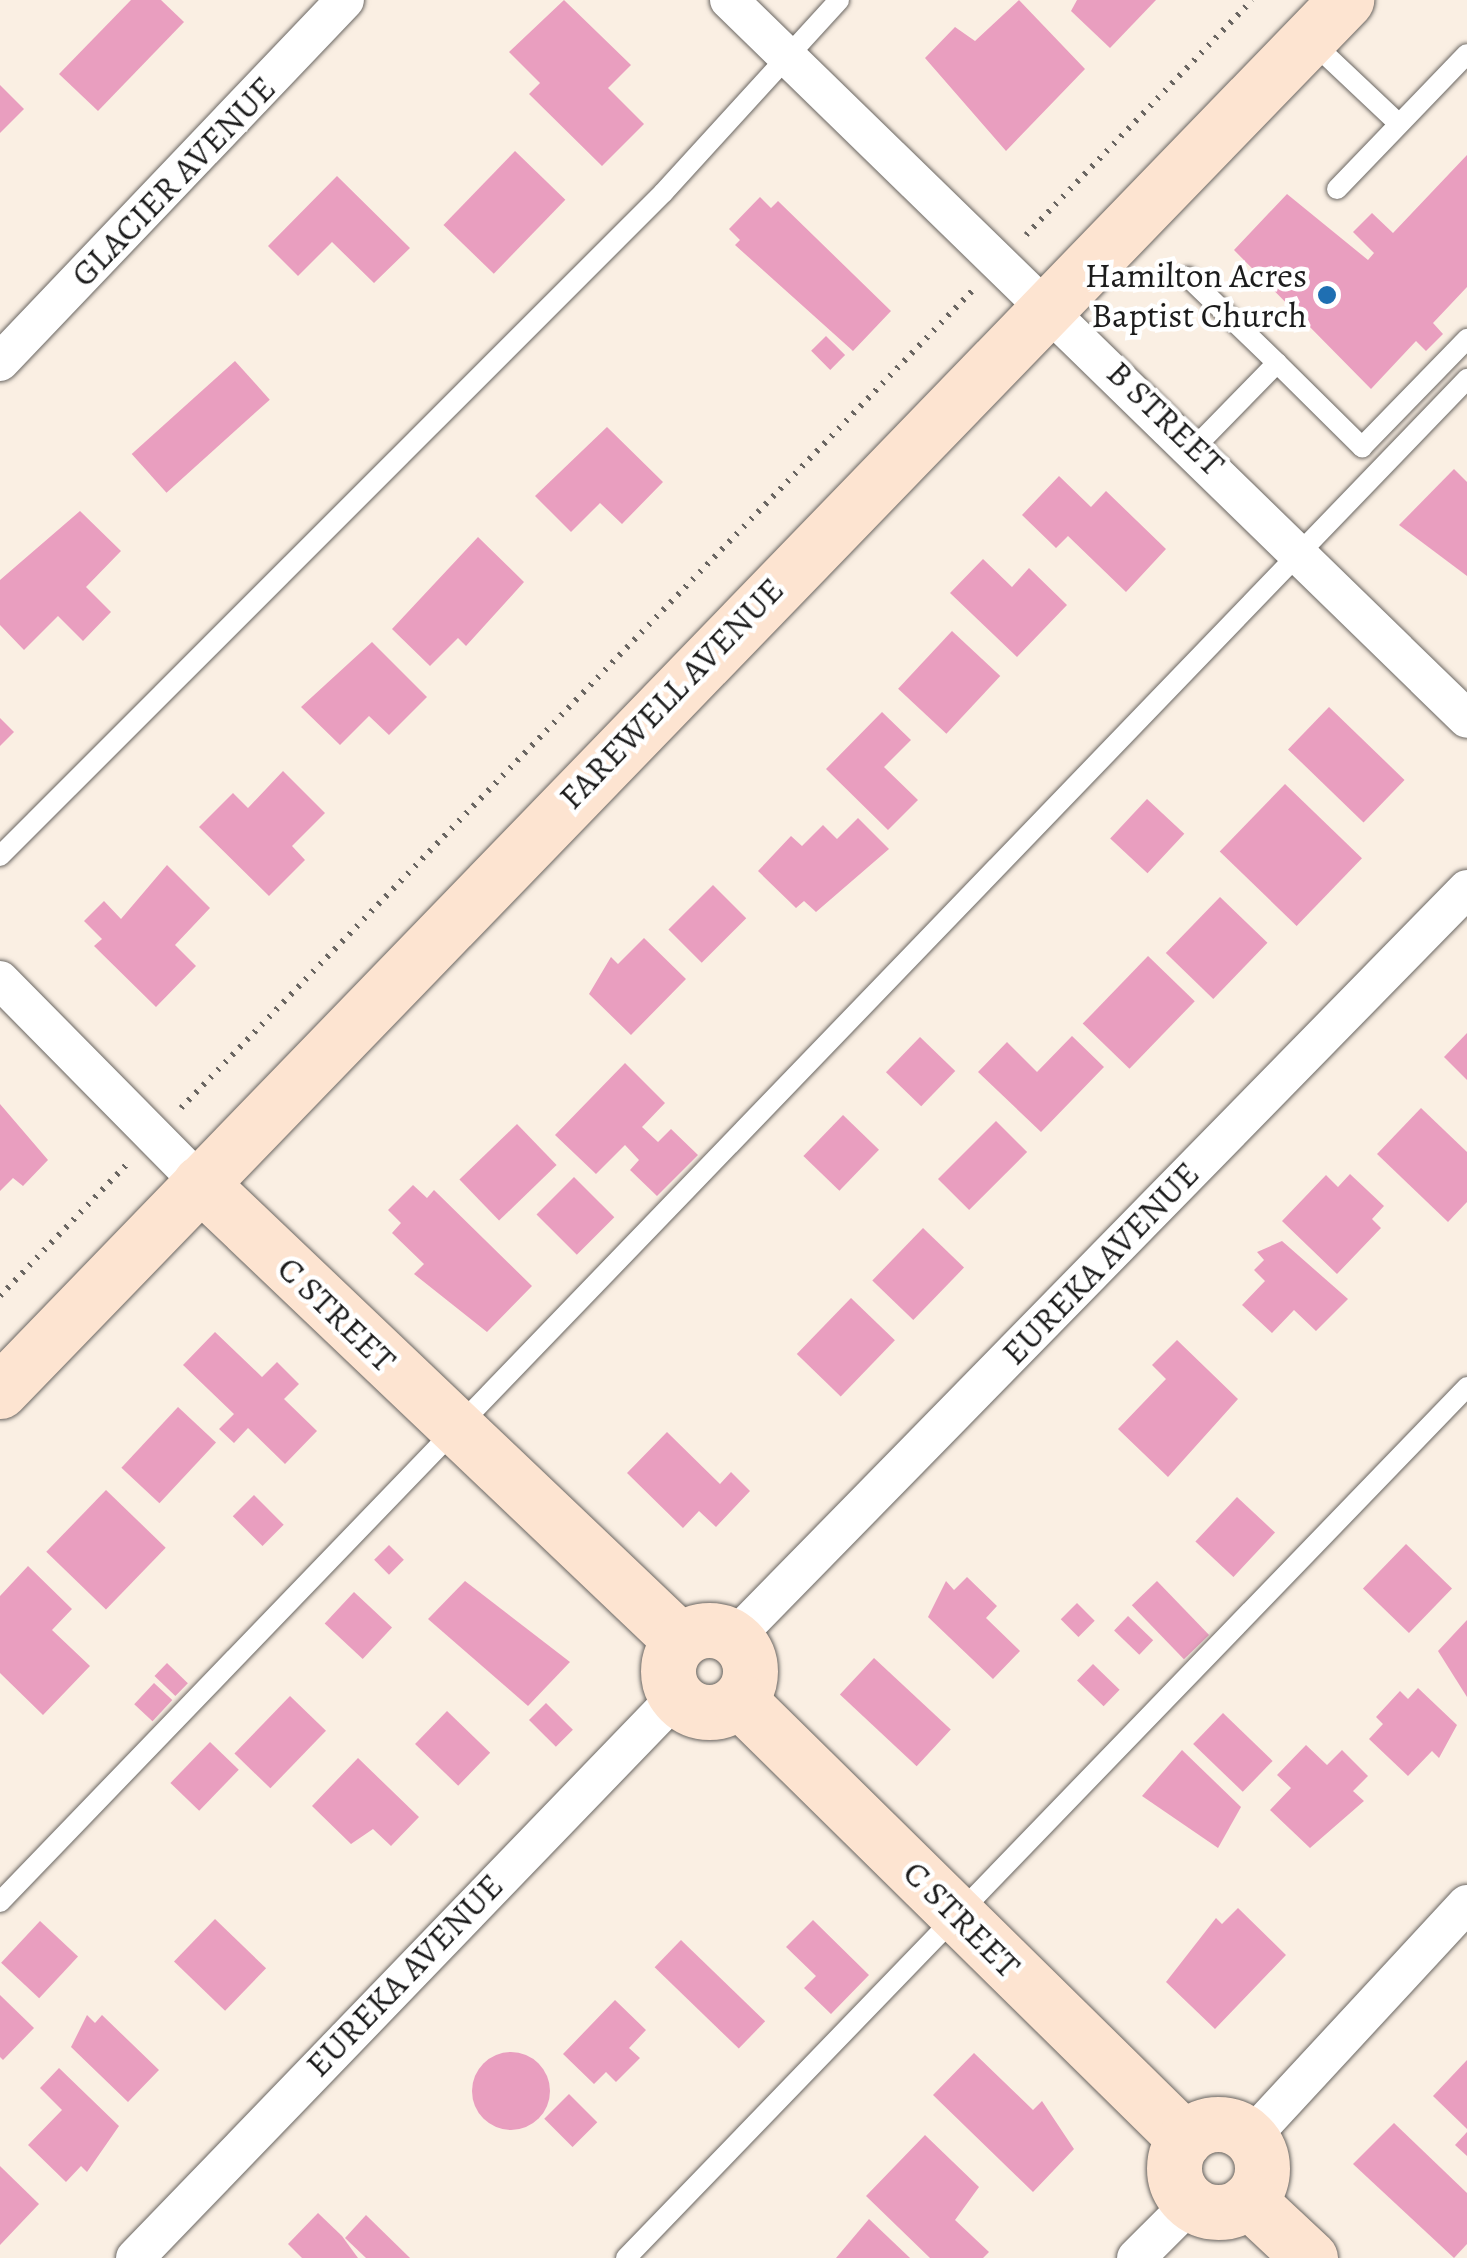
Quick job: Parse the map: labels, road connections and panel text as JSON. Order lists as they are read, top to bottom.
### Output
{
  "streets": {
    "street": [
      "GLACIER AVENUE",
      "B STREET",
      "FAREWELL AVENUE",
      "EUREKA AVENUE",
      "C STREET"
    ]
  },
  "crossings": [
    ["B STREET", "FAREWELL AVENUE"],
    ["FAREWELL AVENUE", "C STREET"],
    ["EUREKA AVENUE", "C STREET"]
  ],
  "places": ["Hamilton Acres Baptist Church"]
}
